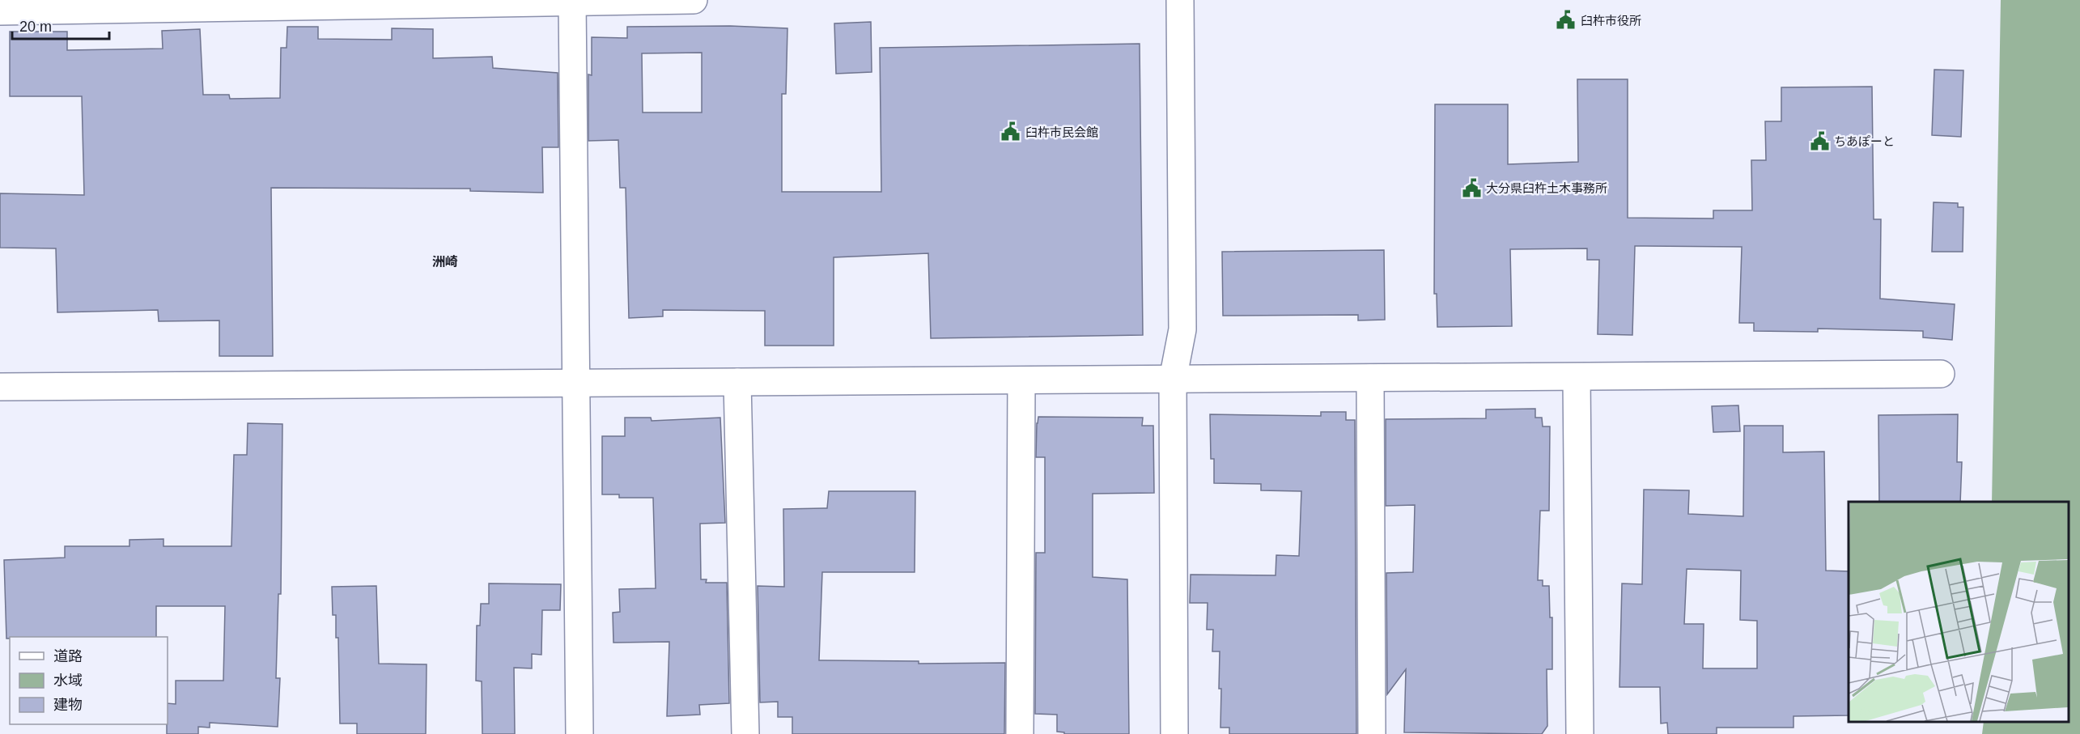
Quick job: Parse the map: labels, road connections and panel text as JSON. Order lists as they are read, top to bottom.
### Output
{
  "districts": ["洲崎"],
  "places": {
    "public building": [
      "臼杵市役所",
      "臼杵市民会館",
      "ちあぽーと",
      "大分県臼杵土木事務所"
    ]
  },
  "legend": ["道路", "水域", "建物"],
  "scale_bar": "20 m"
}
